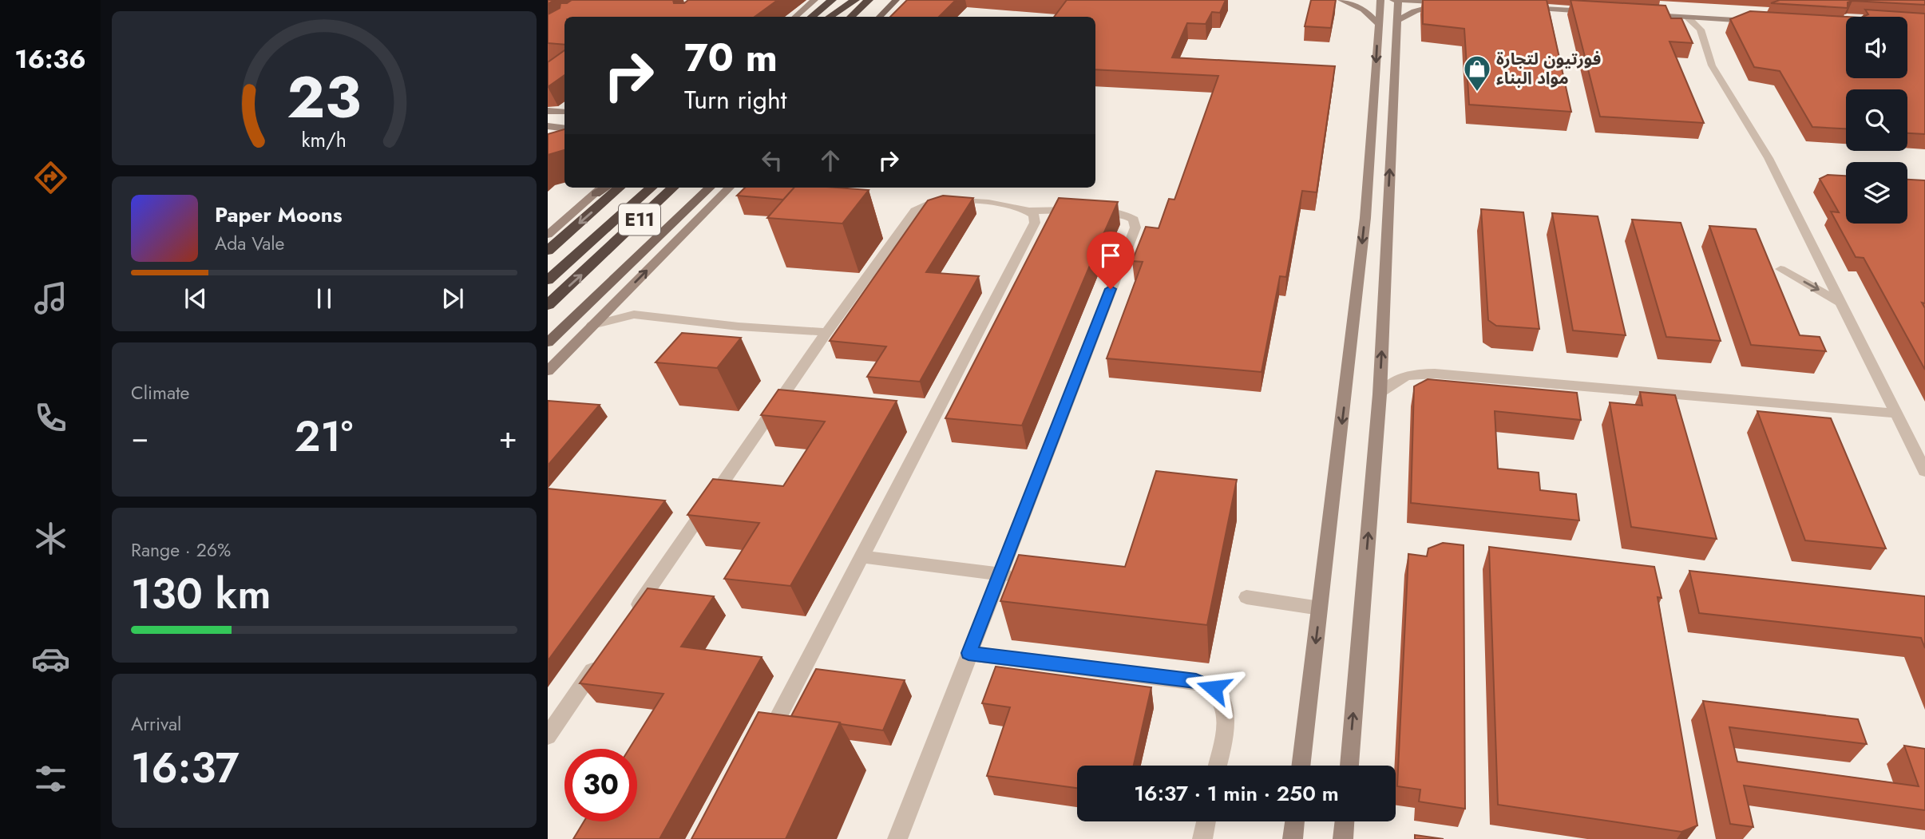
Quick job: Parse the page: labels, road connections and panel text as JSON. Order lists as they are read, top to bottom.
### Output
{
  "streets": {
    "highway": ["E11"]
  },
  "places": {
    "shop": ["فورتيون لتجارة مواد البناء"]
  },
  "page": {
    "tabs": "16:36",
    "turn": ["70 m", "Turn right"],
    "song": ["Paper Moons", "Ada Vale"],
    "tile": [
      "Climate",
      ["Range · 26%", "130 km"],
      ["Arrival", "16:37"]
    ],
    "heat": ["−", "21°", "+"],
    "limit": "30",
    "trip": "16:37 · 1 min · 250 m",
    "gauge": ["23", "km/h"]
  }
}
